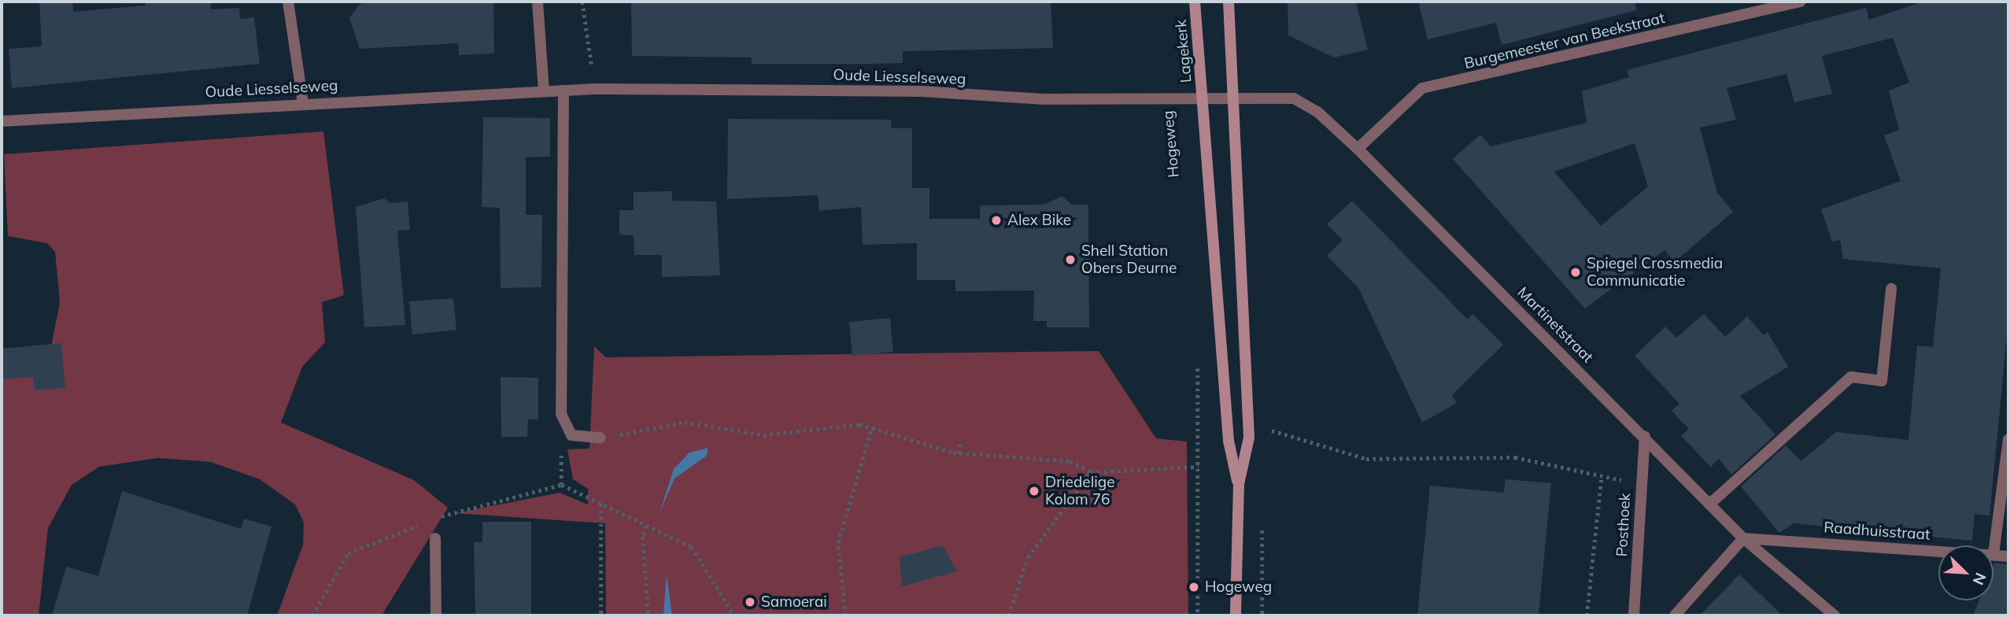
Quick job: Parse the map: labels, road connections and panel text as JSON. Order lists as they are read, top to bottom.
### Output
{
  "streets": {
    "street": [
      "Burgemeester van Beekstraat",
      "Lagekerk",
      "Oude Liesselseweg",
      "Martinetstraat",
      "Posthoek",
      "Raadhuisstraat"
    ]
  },
  "crossings": [
    ["Burgemeester van Beekstraat", "Martinetstraat"],
    ["Lagekerk", "Oude Liesselseweg"],
    ["Oude Liesselseweg", "Martinetstraat"],
    ["Martinetstraat", "Posthoek"],
    ["Martinetstraat", "Raadhuisstraat"]
  ],
  "places": [
    "Alex Bike",
    "Shell Station Obers Deurne",
    "Spiegel Crossmedia Communicatie",
    "Driedelige Kolom 76",
    "Hogeweg",
    "Samoerai"
  ],
  "north": "bottom right"
}
